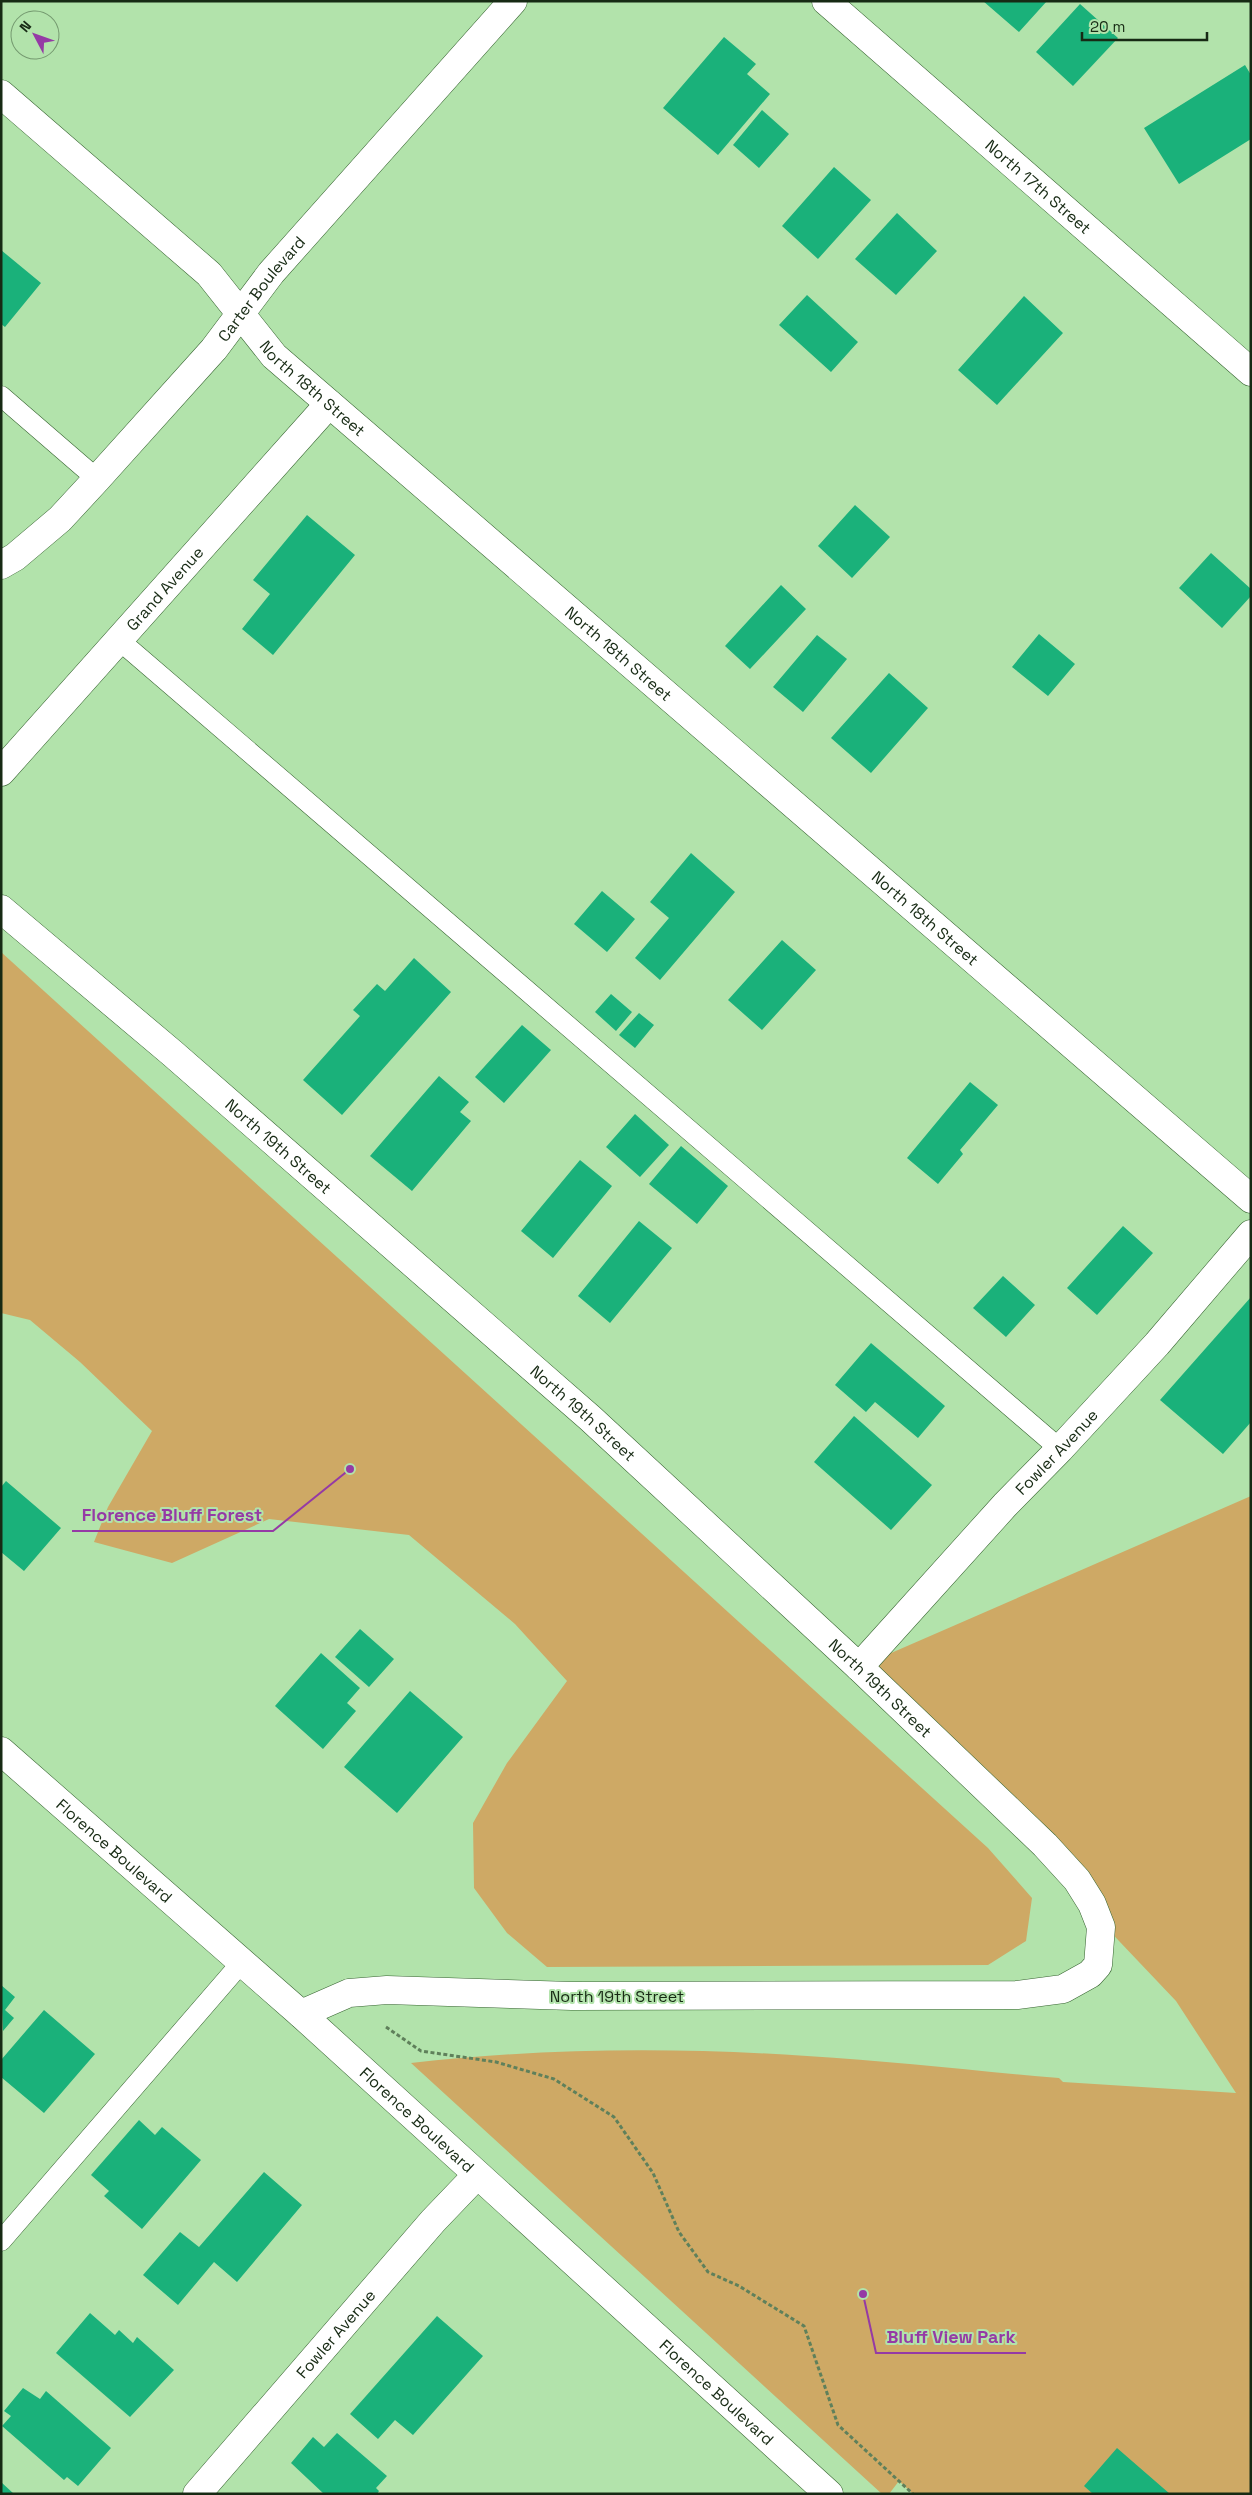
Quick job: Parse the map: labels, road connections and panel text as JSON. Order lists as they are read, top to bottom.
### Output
{
  "streets": {
    "street": [
      "North 17th Street",
      "Carter Boulevard",
      "North 18th Street",
      "Grand Avenue",
      "North 19th Street",
      "Fowler Avenue",
      "Florence Boulevard"
    ]
  },
  "crossings": [
    ["Carter Boulevard", "North 18th Street"],
    ["North 18th Street", "Grand Avenue"],
    ["North 19th Street", "Fowler Avenue"],
    ["North 19th Street", "Florence Boulevard"],
    ["Fowler Avenue", "Florence Boulevard"]
  ],
  "places": ["Florence Bluff Forest", "Bluff View Park"],
  "scale_bar": "20 m",
  "north": "top left"
}
